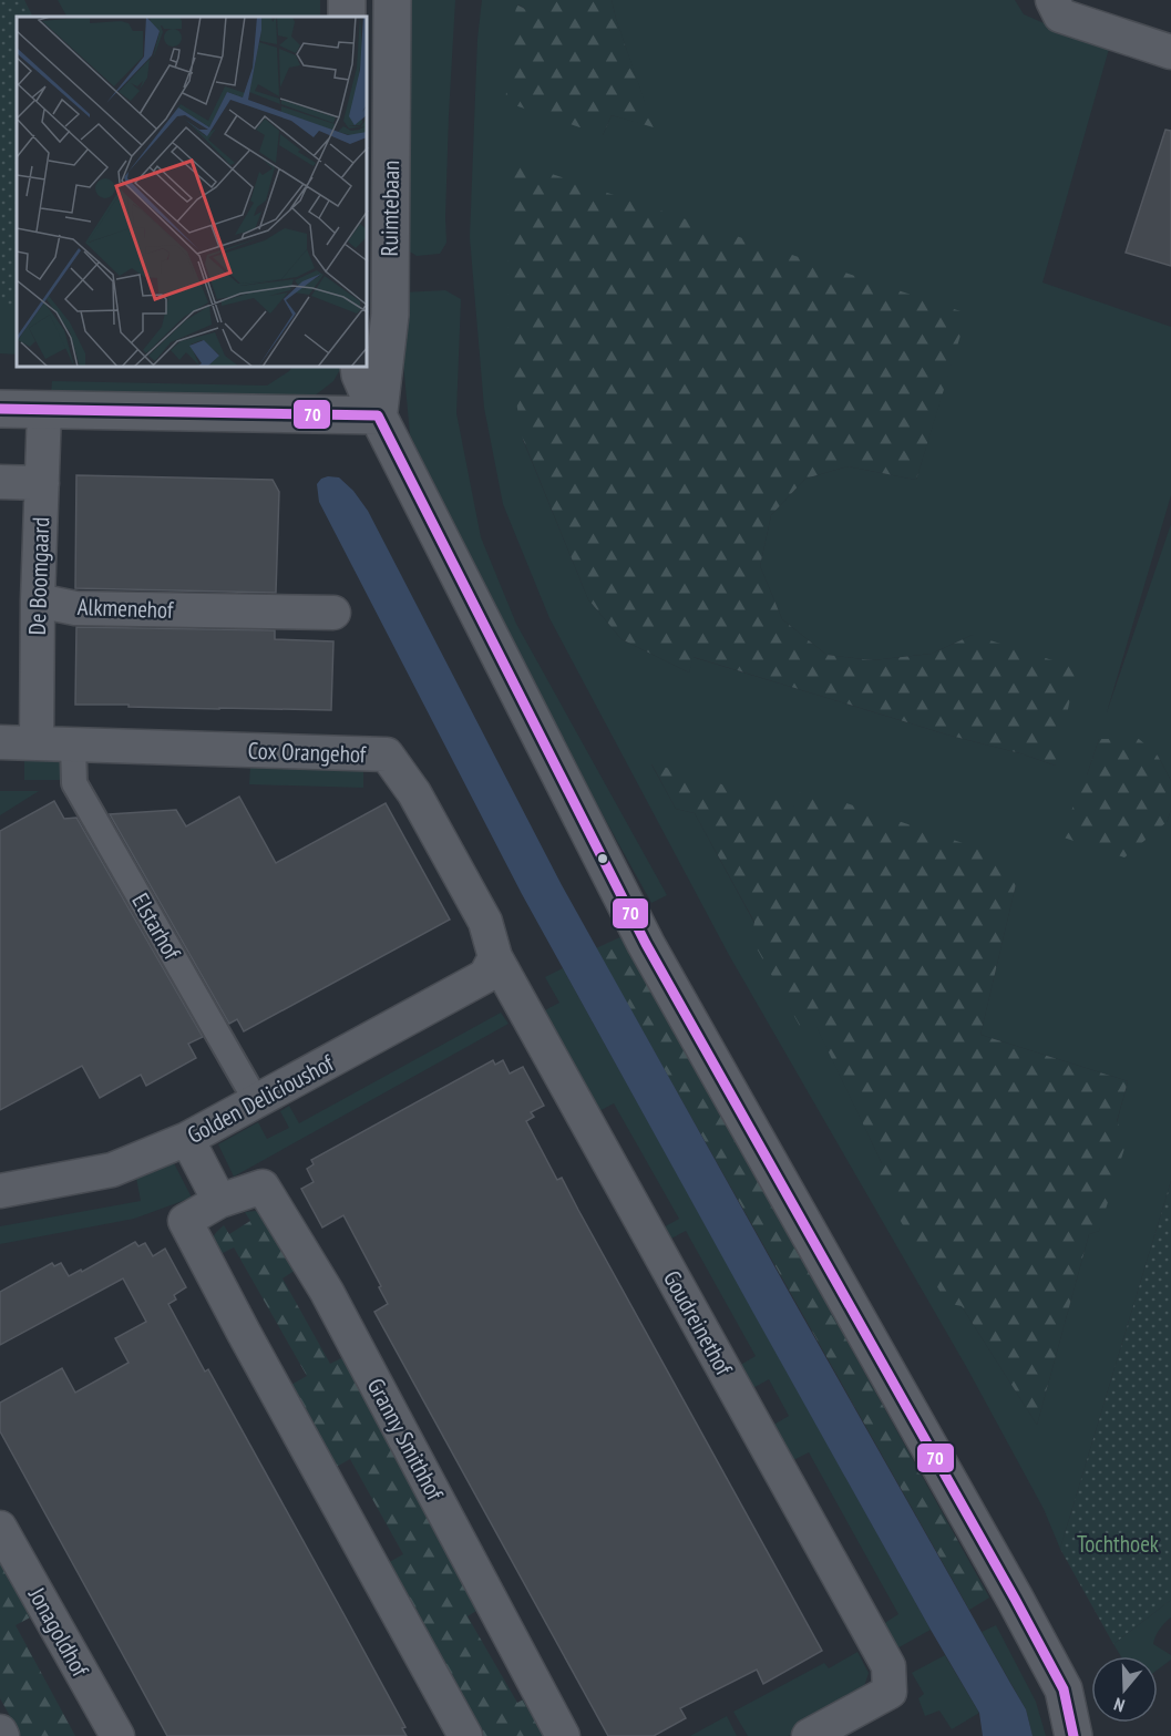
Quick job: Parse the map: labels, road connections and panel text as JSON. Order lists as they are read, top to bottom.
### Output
{
  "streets": {
    "street": [
      "Ruimtebaan",
      "De Boomgaard",
      "Alkmenehof",
      "Cox Orangehof",
      "Elstarhof",
      "Golden Delicioushof",
      "Goudreinethof",
      "Granny Smithhof",
      "Jonagoldhof"
    ]
  },
  "crossings": [
    ["De Boomgaard", "Alkmenehof"],
    ["De Boomgaard", "Cox Orangehof"],
    ["Cox Orangehof", "Elstarhof"],
    ["Cox Orangehof", "Golden Delicioushof"],
    ["Cox Orangehof", "Goudreinethof"],
    ["Elstarhof", "Golden Delicioushof"],
    ["Golden Delicioushof", "Goudreinethof"]
  ],
  "parks": ["Tochthoek"],
  "lines": ["transit line 70"],
  "north": "bottom"
}
